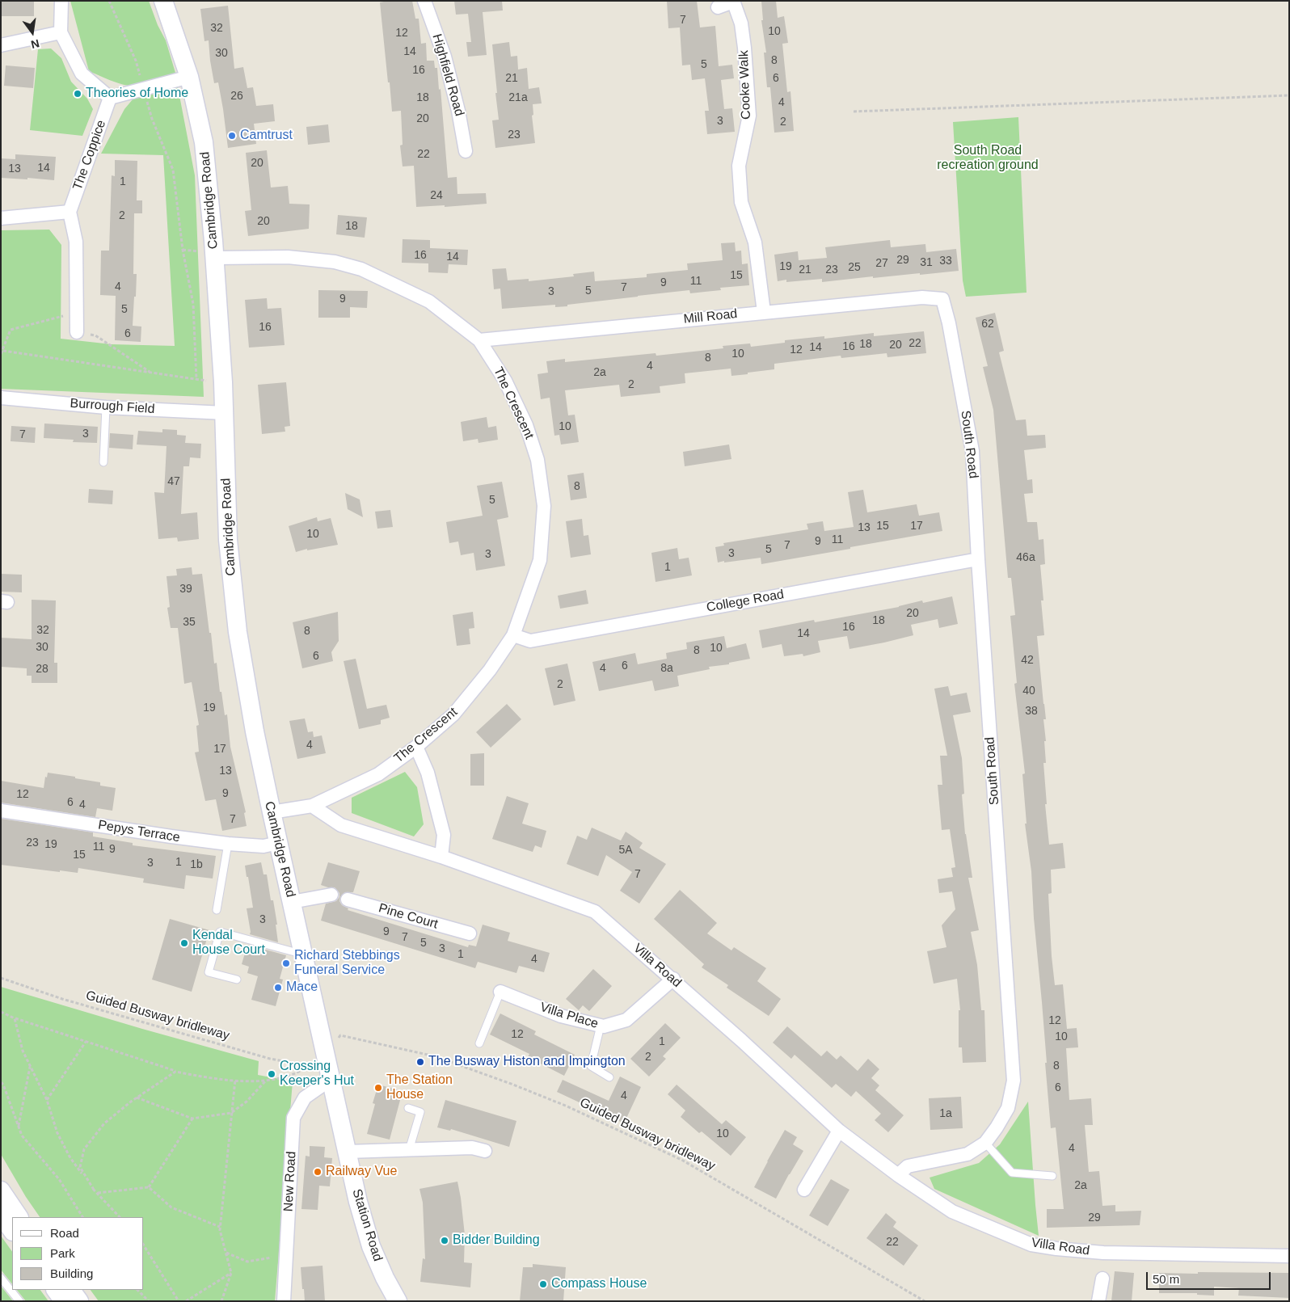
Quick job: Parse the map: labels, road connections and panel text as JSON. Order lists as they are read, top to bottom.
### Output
{
  "streets": {
    "street": [
      "Highfield Road",
      "Cooke Walk",
      "The Coppice",
      "Cambridge Road",
      "Mill Road",
      "The Crescent",
      "Burrough Field",
      "South Road",
      "College Road",
      "Pepys Terrace",
      "Pine Court",
      "Villa Road",
      "Villa Place",
      "New Road",
      "Station Road"
    ],
    "path": ["Guided Busway bridleway"]
  },
  "crossings": [
    ["Cooke Walk", "Mill Road"],
    ["Cambridge Road", "The Crescent"],
    ["Cambridge Road", "Burrough Field"],
    ["Cambridge Road", "Pepys Terrace"],
    ["Cambridge Road", "Station Road"],
    ["Mill Road", "The Crescent"],
    ["Mill Road", "South Road"],
    ["The Crescent", "College Road"],
    ["The Crescent", "Villa Road"],
    ["South Road", "College Road"],
    ["South Road", "Villa Road"],
    ["Villa Road", "Villa Place"],
    ["New Road", "Station Road"]
  ],
  "parks": ["South Road recreation ground"],
  "places": [
    "Theories of Home",
    "Camtrust",
    "Kendal House Court",
    "Richard Stebbings Funeral Service",
    "Mace",
    "The Busway Histon and Impington",
    "Crossing Keeper's Hut",
    "The Station House",
    "Railway Vue",
    "Bidder Building",
    "Compass House"
  ],
  "house_numbers": [
    "7",
    "32",
    "10",
    "12",
    "14",
    "30",
    "8",
    "5",
    "16",
    "21",
    "6",
    "26",
    "18",
    "21a",
    "4",
    "20",
    "3",
    "2",
    "23",
    "22",
    "20",
    "14",
    "13",
    "1",
    "24",
    "2",
    "20",
    "18",
    "16",
    "14",
    "29",
    "33",
    "31",
    "27",
    "19",
    "25",
    "21",
    "23",
    "15",
    "11",
    "9",
    "4",
    "7",
    "5",
    "3",
    "9",
    "5",
    "62",
    "16",
    "6",
    "22",
    "18",
    "20",
    "16",
    "14",
    "12",
    "10",
    "8",
    "4",
    "2a",
    "2",
    "10",
    "3",
    "7",
    "47",
    "8",
    "5",
    "15",
    "17",
    "13",
    "10",
    "11",
    "9",
    "7",
    "5",
    "3",
    "3",
    "46a",
    "1",
    "39",
    "20",
    "18",
    "35",
    "16",
    "32",
    "8",
    "14",
    "30",
    "10",
    "8",
    "6",
    "42",
    "6",
    "4",
    "8a",
    "28",
    "2",
    "40",
    "19",
    "38",
    "4",
    "17",
    "13",
    "9",
    "12",
    "6",
    "4",
    "7",
    "23",
    "19",
    "11",
    "9",
    "5A",
    "15",
    "1",
    "3",
    "1b",
    "7",
    "3",
    "9",
    "7",
    "5",
    "3",
    "1",
    "4",
    "12",
    "12",
    "10",
    "1",
    "2",
    "8",
    "6",
    "4",
    "1a",
    "10",
    "4",
    "2a",
    "29",
    "22"
  ],
  "legend": ["Road", "Park", "Building"],
  "scale_bar": "50 m",
  "north": "bottom"
}
